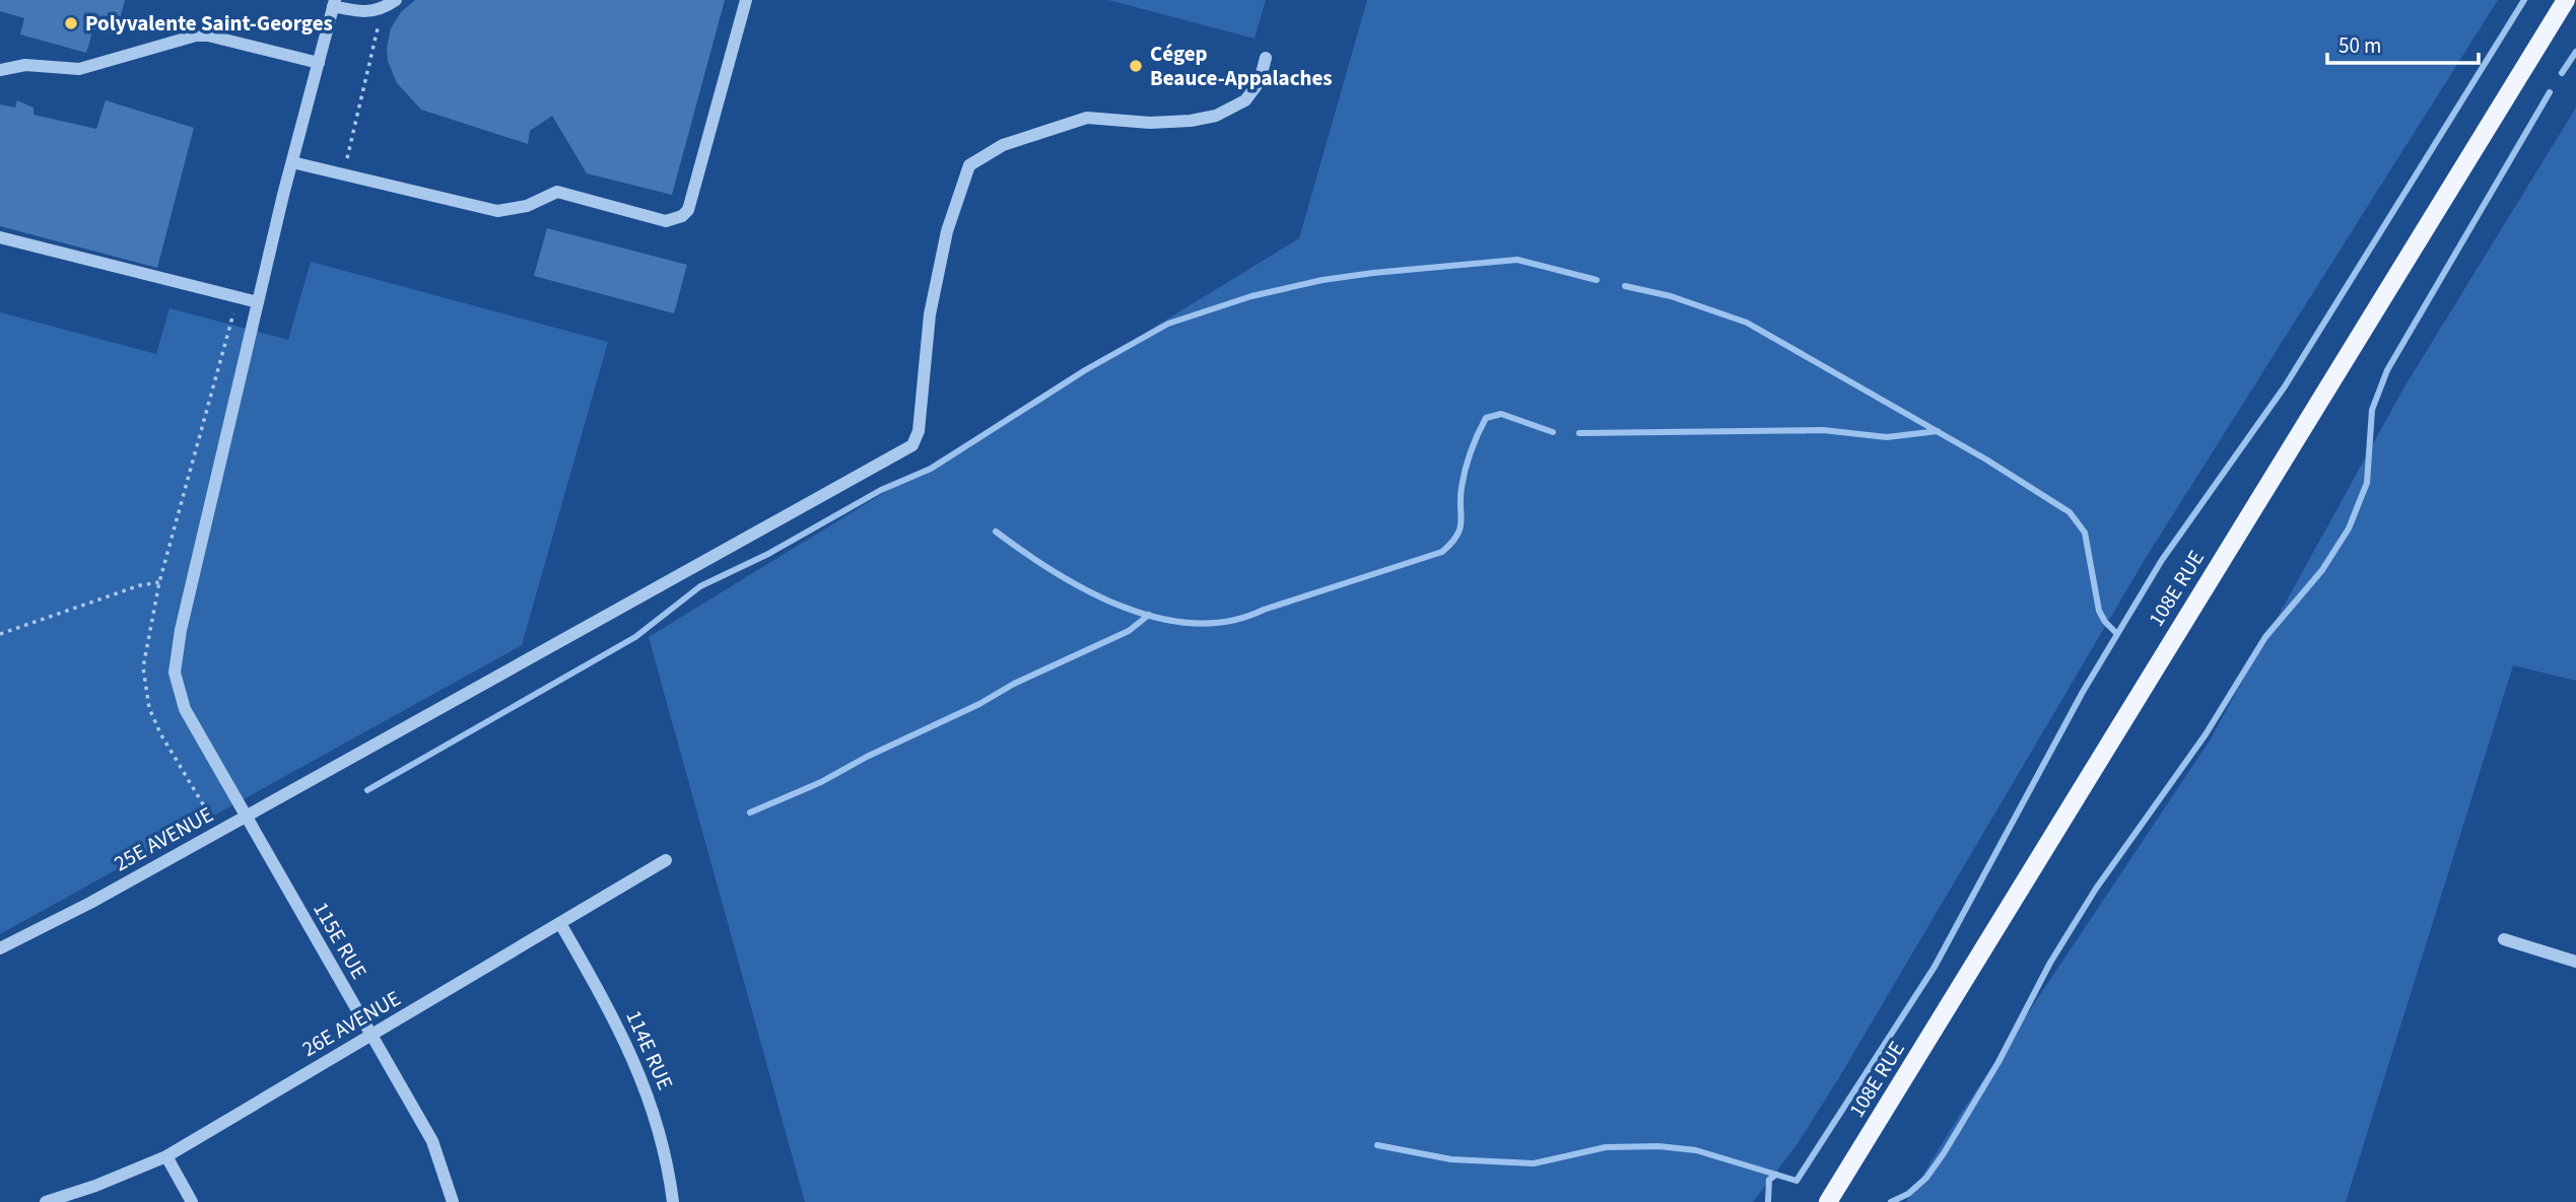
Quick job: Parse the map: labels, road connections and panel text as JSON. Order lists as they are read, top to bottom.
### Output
{
  "streets": {
    "main road": ["108E RUE"],
    "street": [
      "25E AVENUE",
      "115E RUE",
      "26E AVENUE",
      "114E RUE"
    ]
  },
  "crossings": [
    ["25E AVENUE", "115E RUE"],
    ["115E RUE", "26E AVENUE"],
    ["26E AVENUE", "114E RUE"]
  ],
  "places": ["Polyvalente Saint-Georges", "Cégep Beauce-Appalaches"],
  "scale_bar": "50 m"
}
